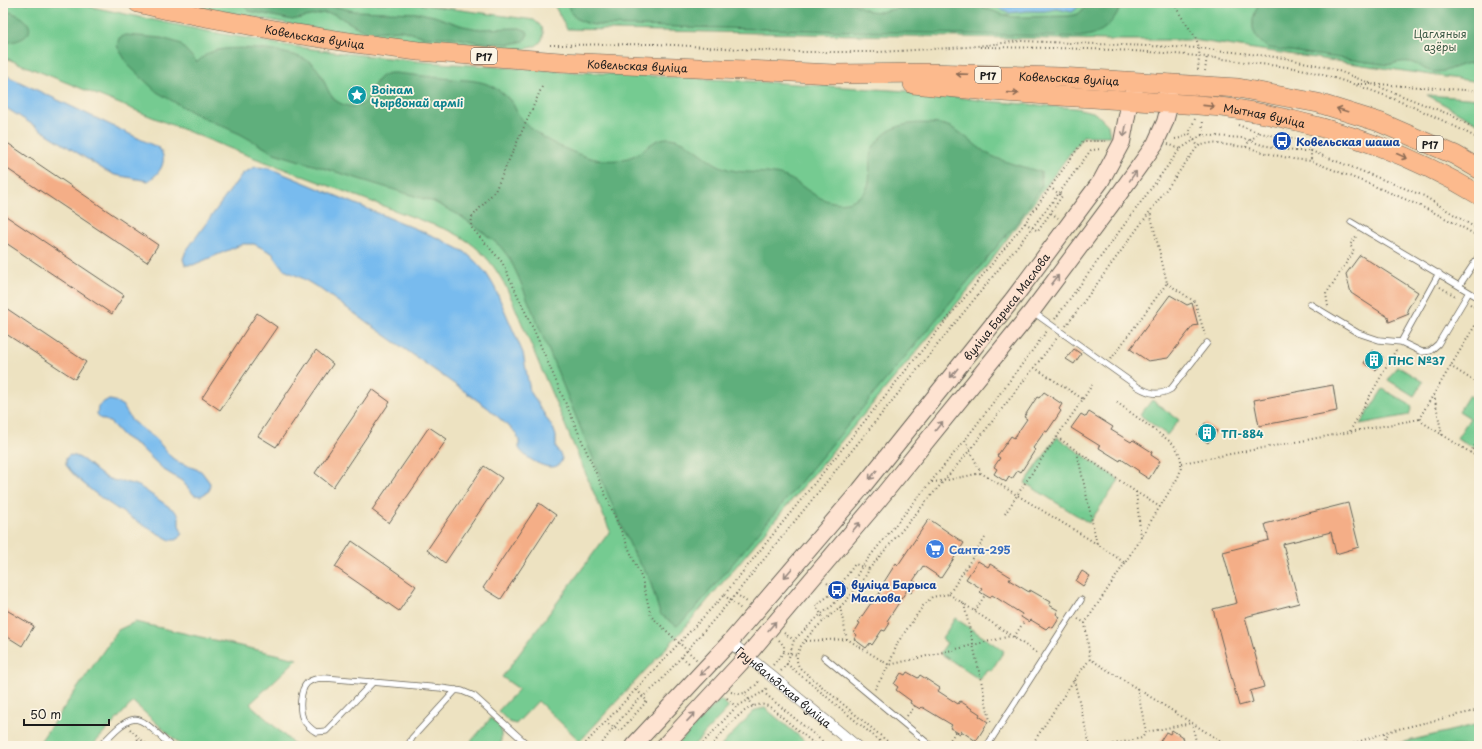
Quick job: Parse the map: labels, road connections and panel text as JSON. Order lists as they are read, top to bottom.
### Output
{
  "streets": {
    "highway": ["Ковельская вуліца", "Р17", "Мытная вуліца"],
    "main road": ["вуліца Барыса Маслова"],
    "street": ["Грунвальдская вуліца"]
  },
  "crossings": [
    ["Ковельская вуліца", "Р17"],
    ["Ковельская вуліца", "Мытная вуліца"],
    ["Ковельская вуліца", "вуліца Барыса Маслова"],
    ["Р17", "Мытная вуліца"],
    ["Р17", "вуліца Барыса Маслова"],
    ["Мытная вуліца", "вуліца Барыса Маслова"],
    ["вуліца Барыса Маслова", "Грунвальдская вуліца"]
  ],
  "parks": ["Цагляныя азёры"],
  "places": {
    "place": ["Воінам Чырвонай арміі"],
    "bus stop": ["Ковельская шаша", "вуліца Барыса Маслова"],
    "building": ["ПНС №37", "ТП-884"],
    "supermarket": ["Санта-295"]
  },
  "scale_bar": "50 m"
}
